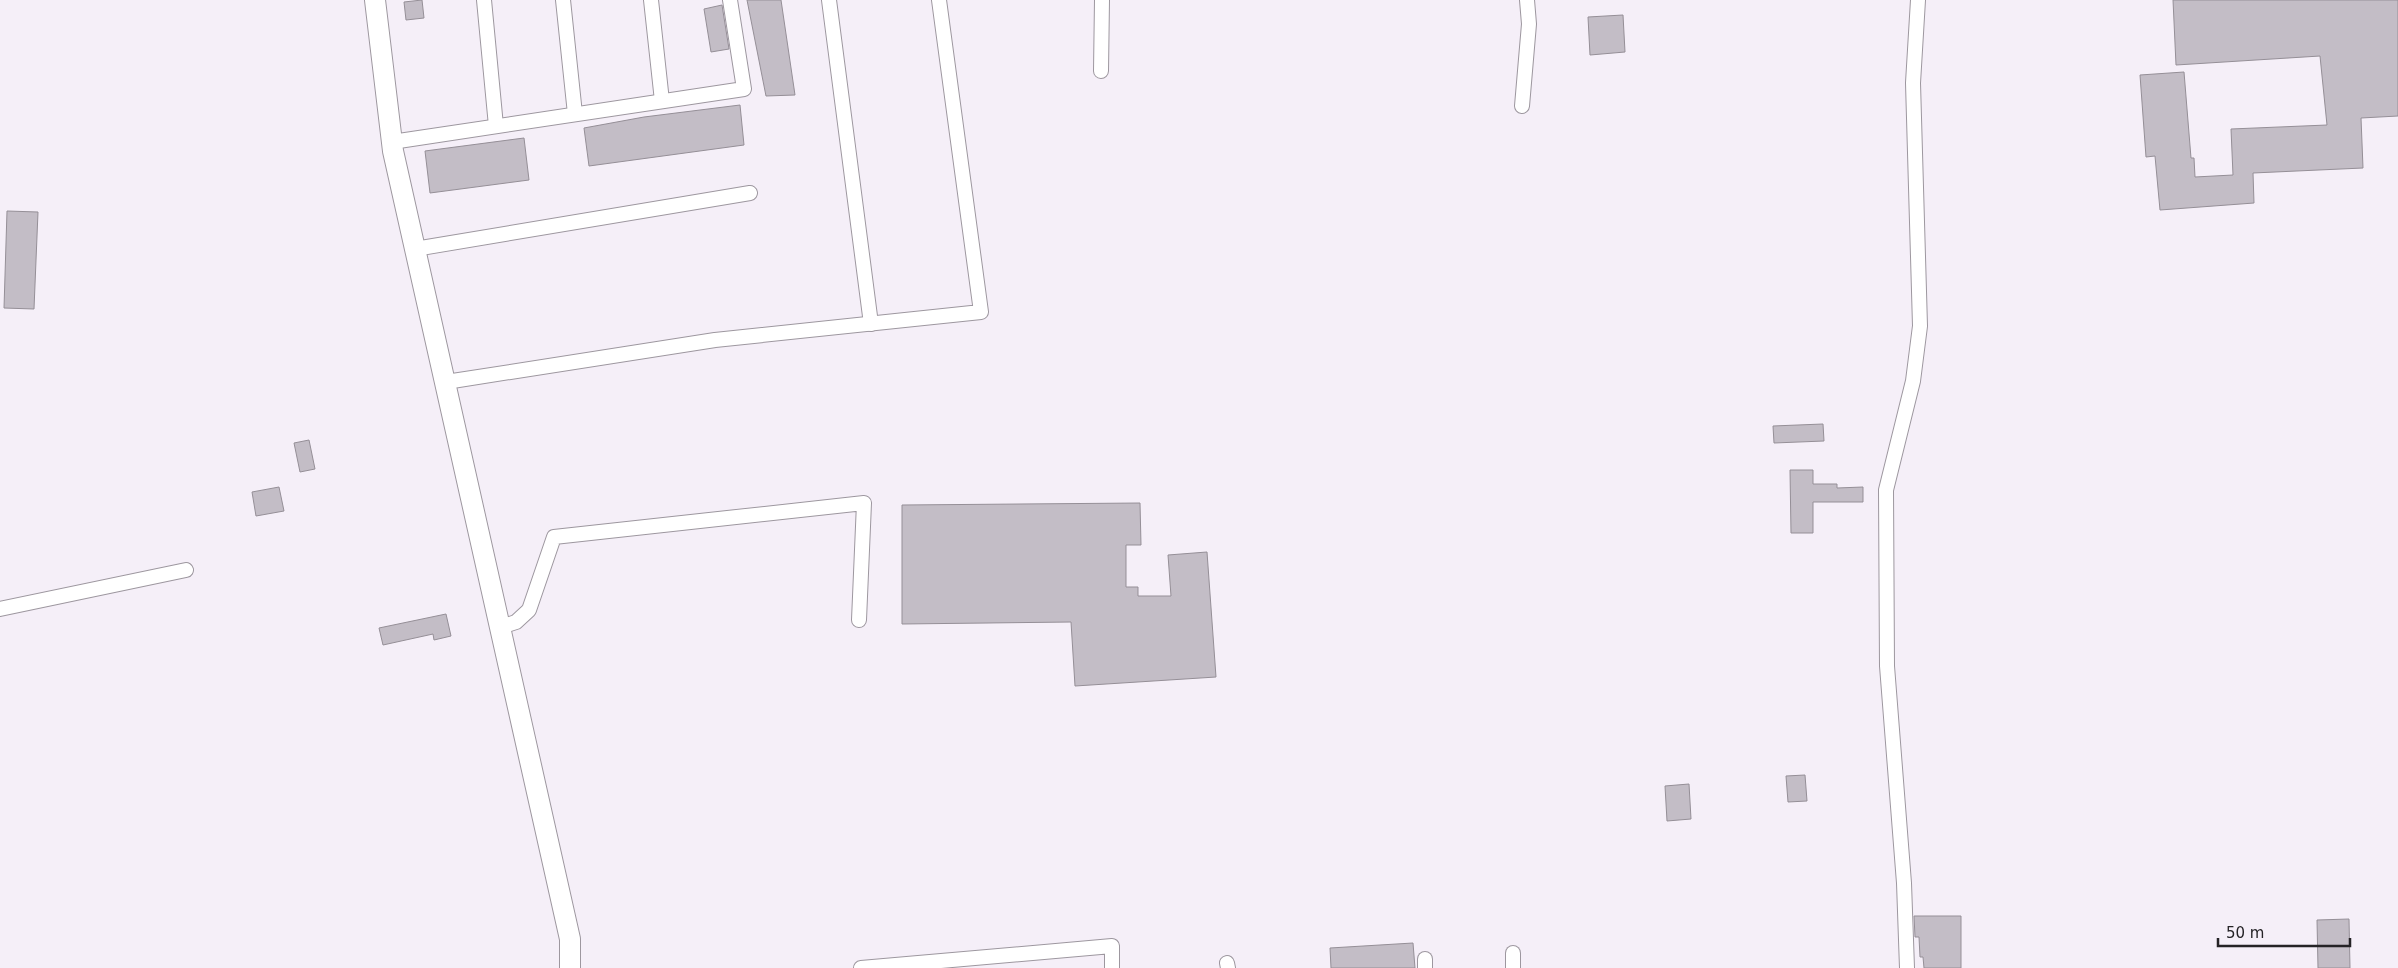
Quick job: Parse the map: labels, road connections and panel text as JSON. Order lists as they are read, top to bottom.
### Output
{
  "scale_bar": "50 m"
}
